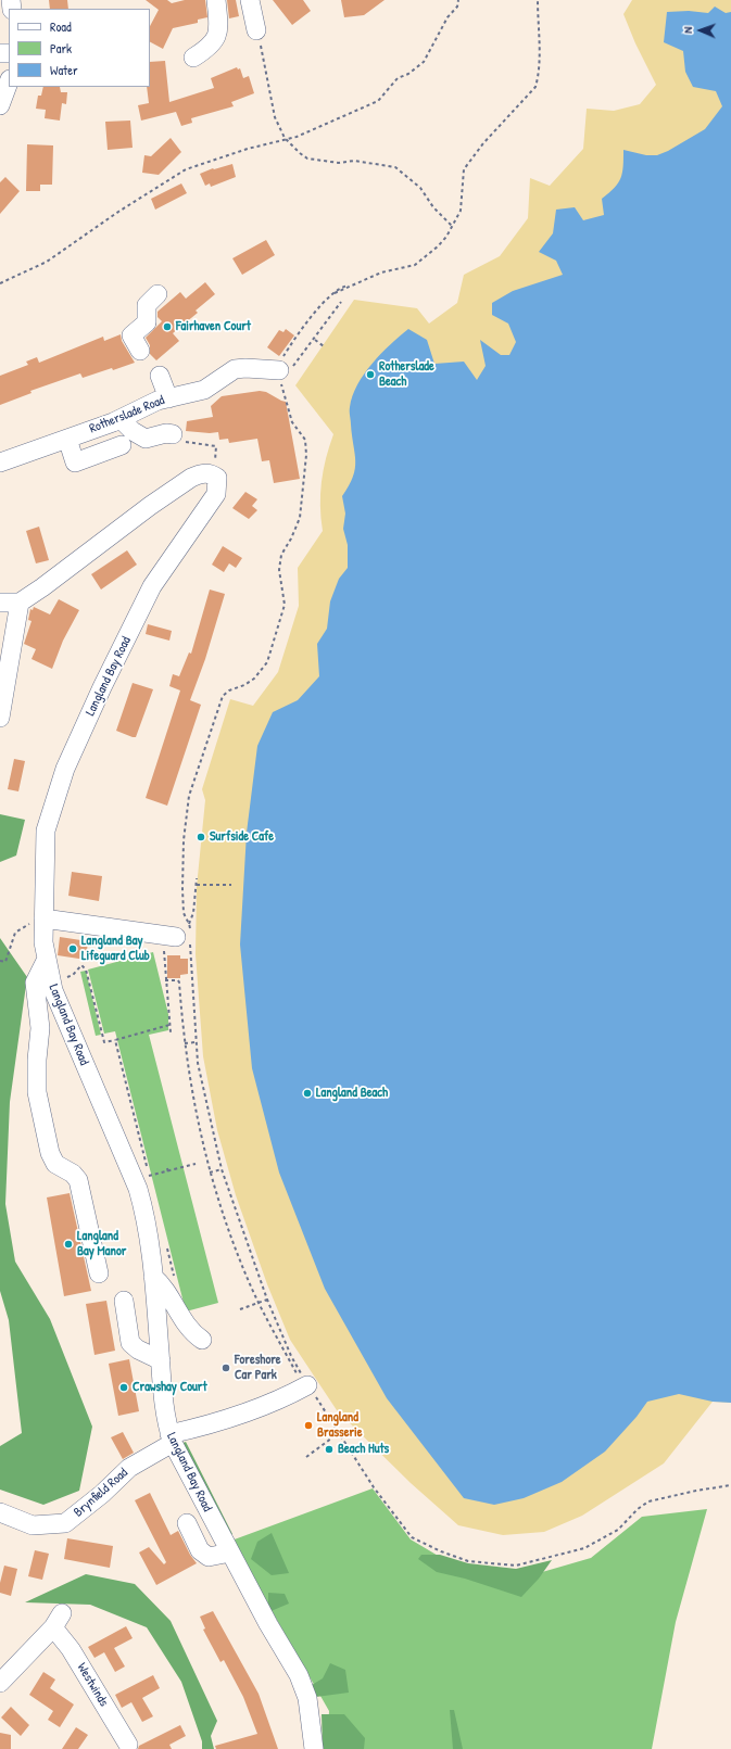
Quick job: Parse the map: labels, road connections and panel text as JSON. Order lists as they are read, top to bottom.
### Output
{
  "streets": {
    "street": [
      "Rotherslade Road",
      "Langland Bay Road",
      "Brynfield Road",
      "Westwinds"
    ]
  },
  "crossings": [
    ["Langland Bay Road", "Brynfield Road"]
  ],
  "places": [
    "Fairhaven Court",
    "Rotherslade Beach",
    "Surfside Cafe",
    "Langland Bay Lifeguard Club",
    "Langland Beach",
    "Langland Bay Manor",
    "Foreshore Car Park",
    "Crawshay Court",
    "Langland Brasserie",
    "Beach Huts"
  ],
  "legend": ["Road", "Park", "Water"],
  "north": "left"
}
